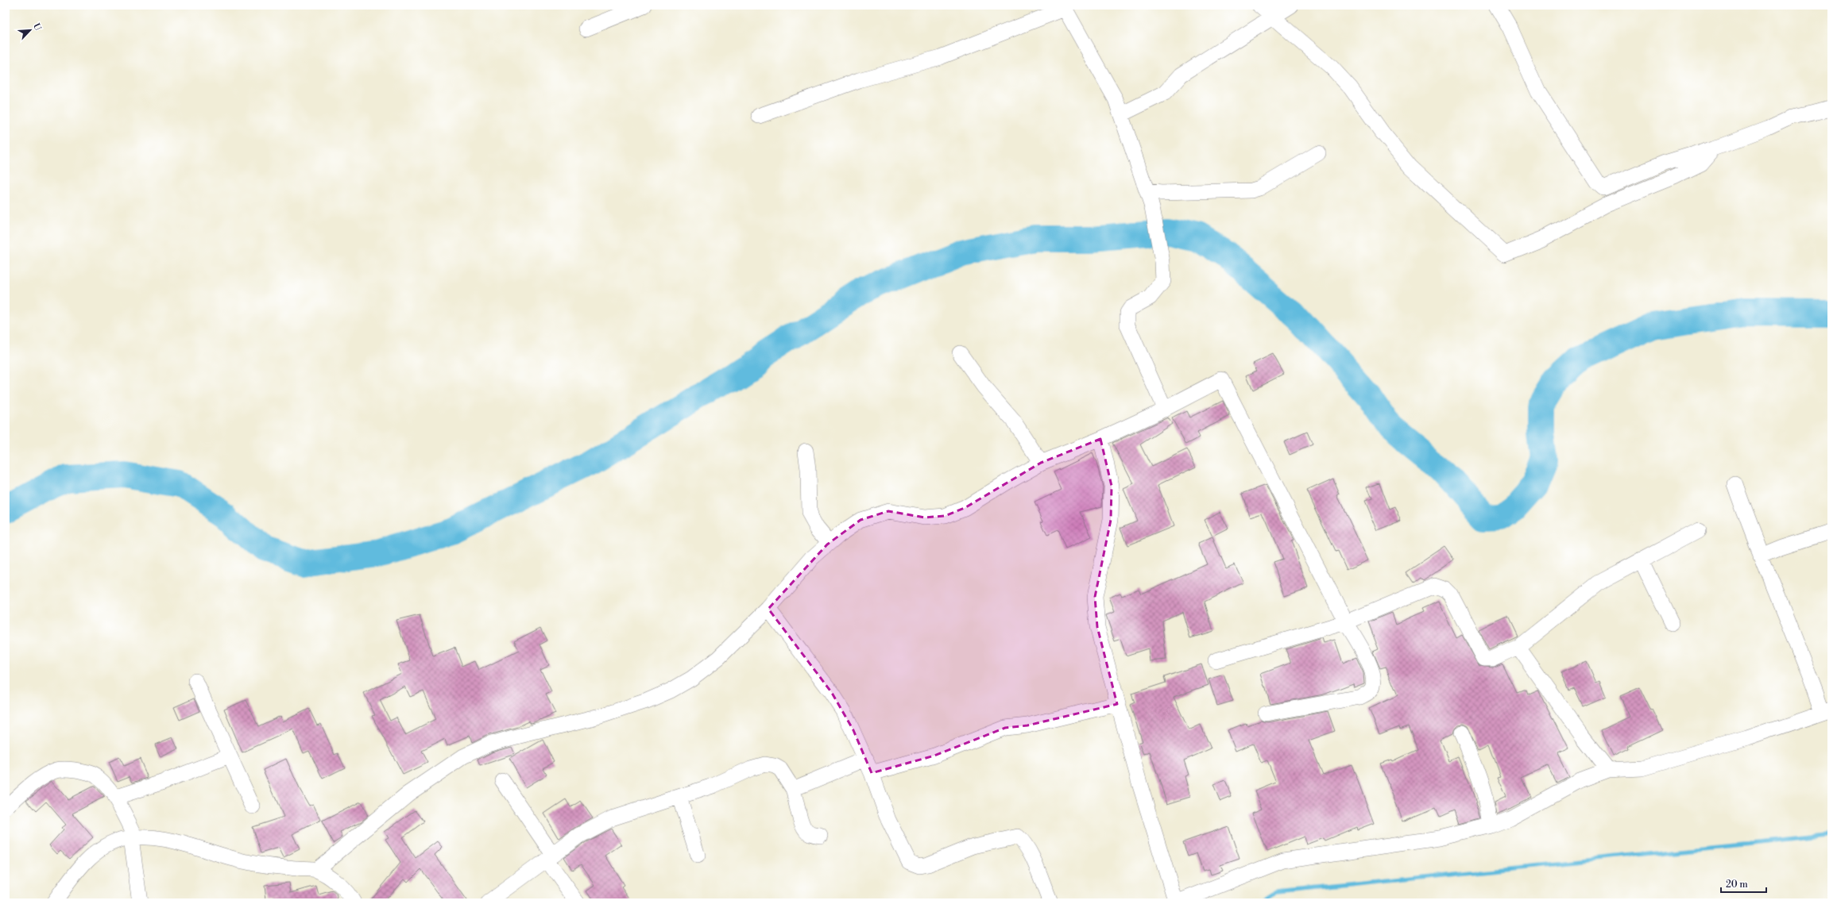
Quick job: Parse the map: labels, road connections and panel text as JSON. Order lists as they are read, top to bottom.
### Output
{
  "scale_bar": "20 m",
  "north": "top right"
}
